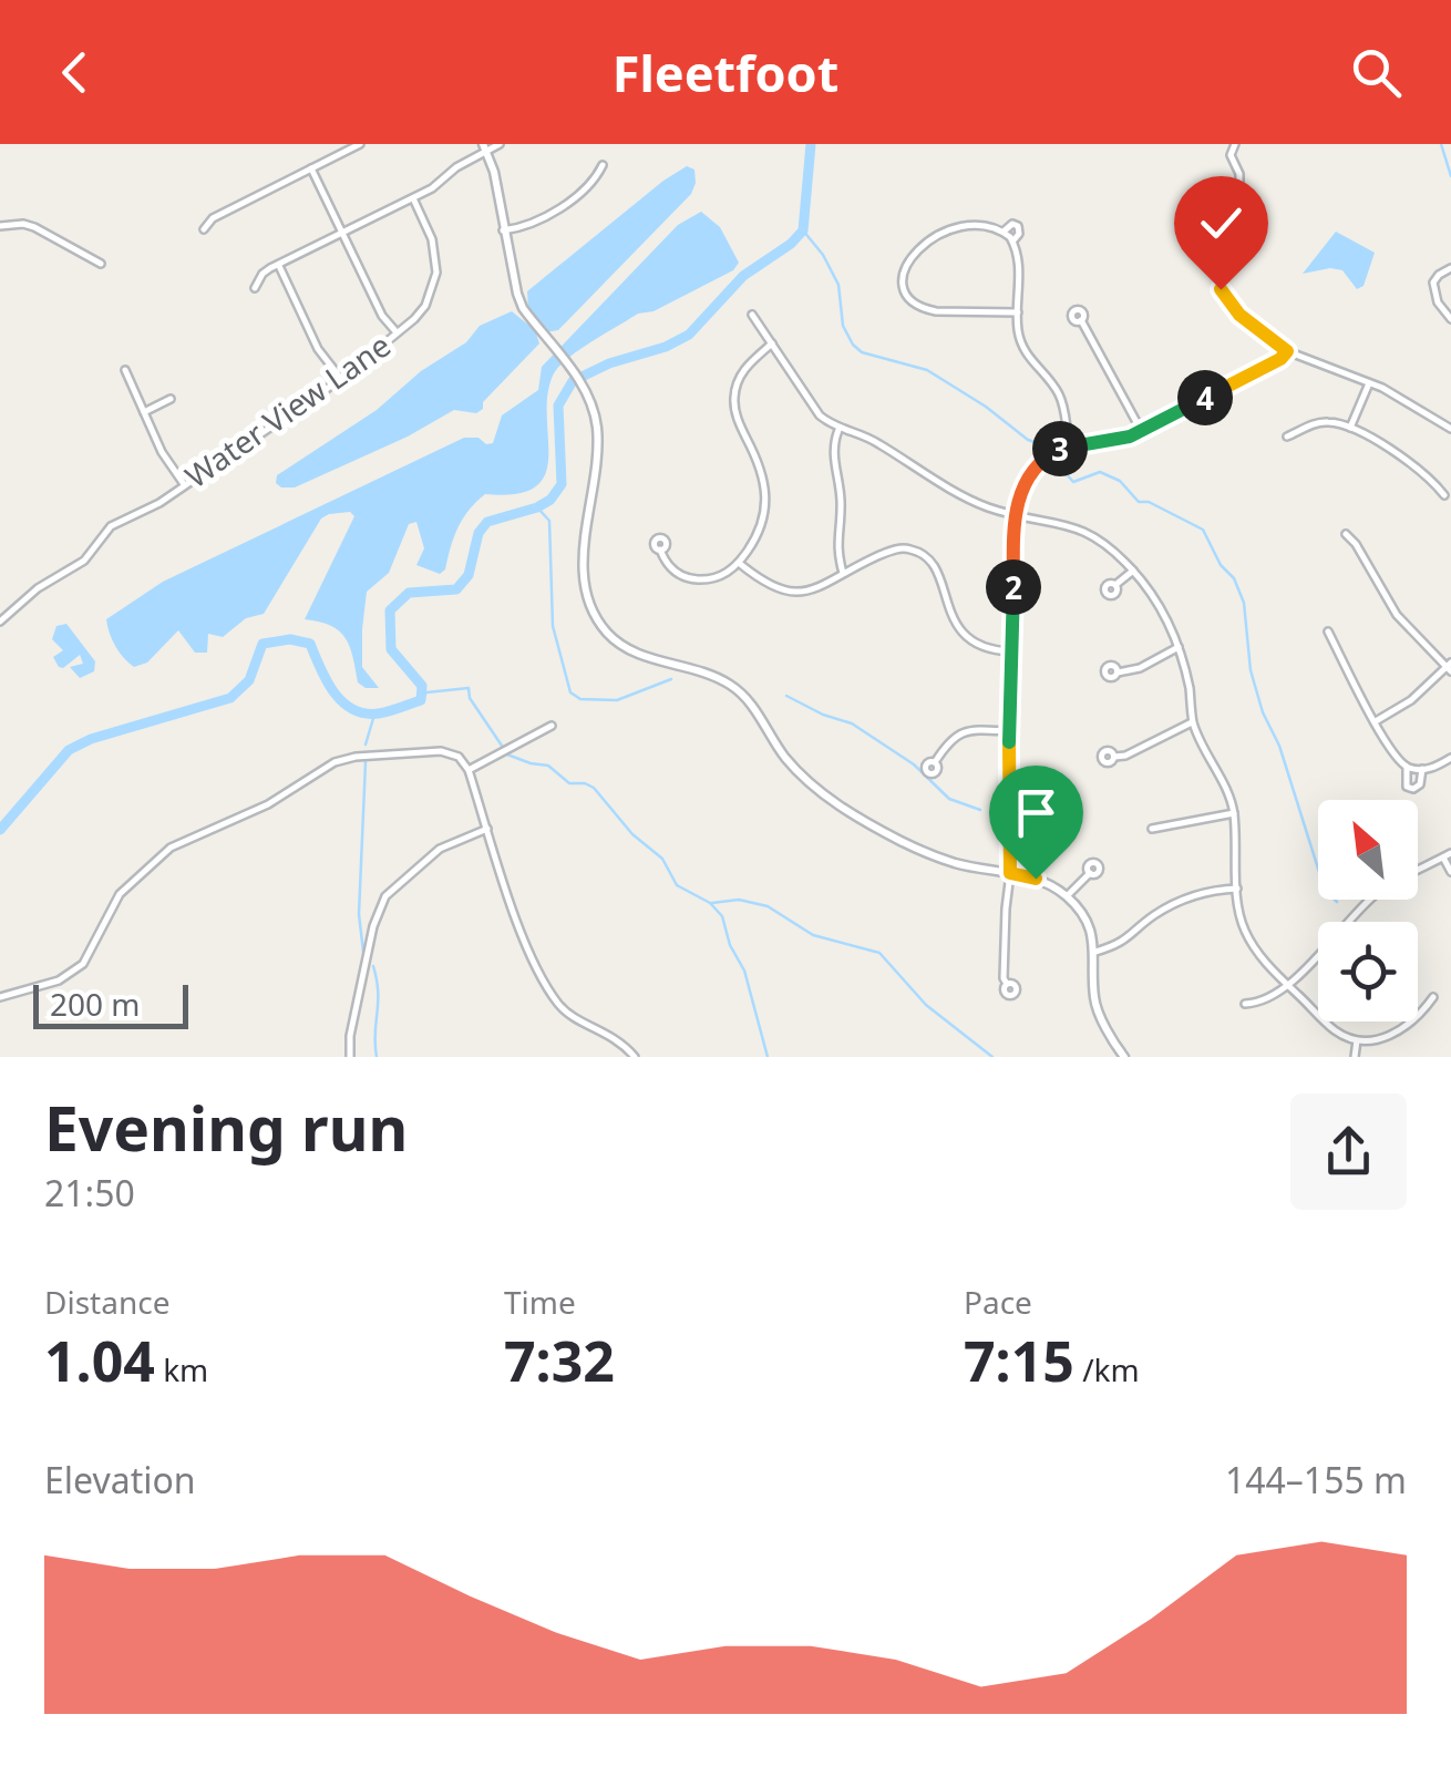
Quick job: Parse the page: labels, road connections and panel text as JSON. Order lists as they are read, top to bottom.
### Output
{
  "streets": {
    "street": ["Water View Lane"]
  },
  "scale_bar": "200 m",
  "north": "top left",
  "page": {
    "header": "Fleetfoot",
    "pins": ["4", "3", "2"],
    "scale": "200 m",
    "heading": ["Evening run", "21:50"],
    "stats": [
      ["Distance", "1.04 km"],
      ["Time", "7:32"],
      ["Pace", "7:15 /km"]
    ],
    "chart": ["Elevation", "144–155 m"]
  }
}
